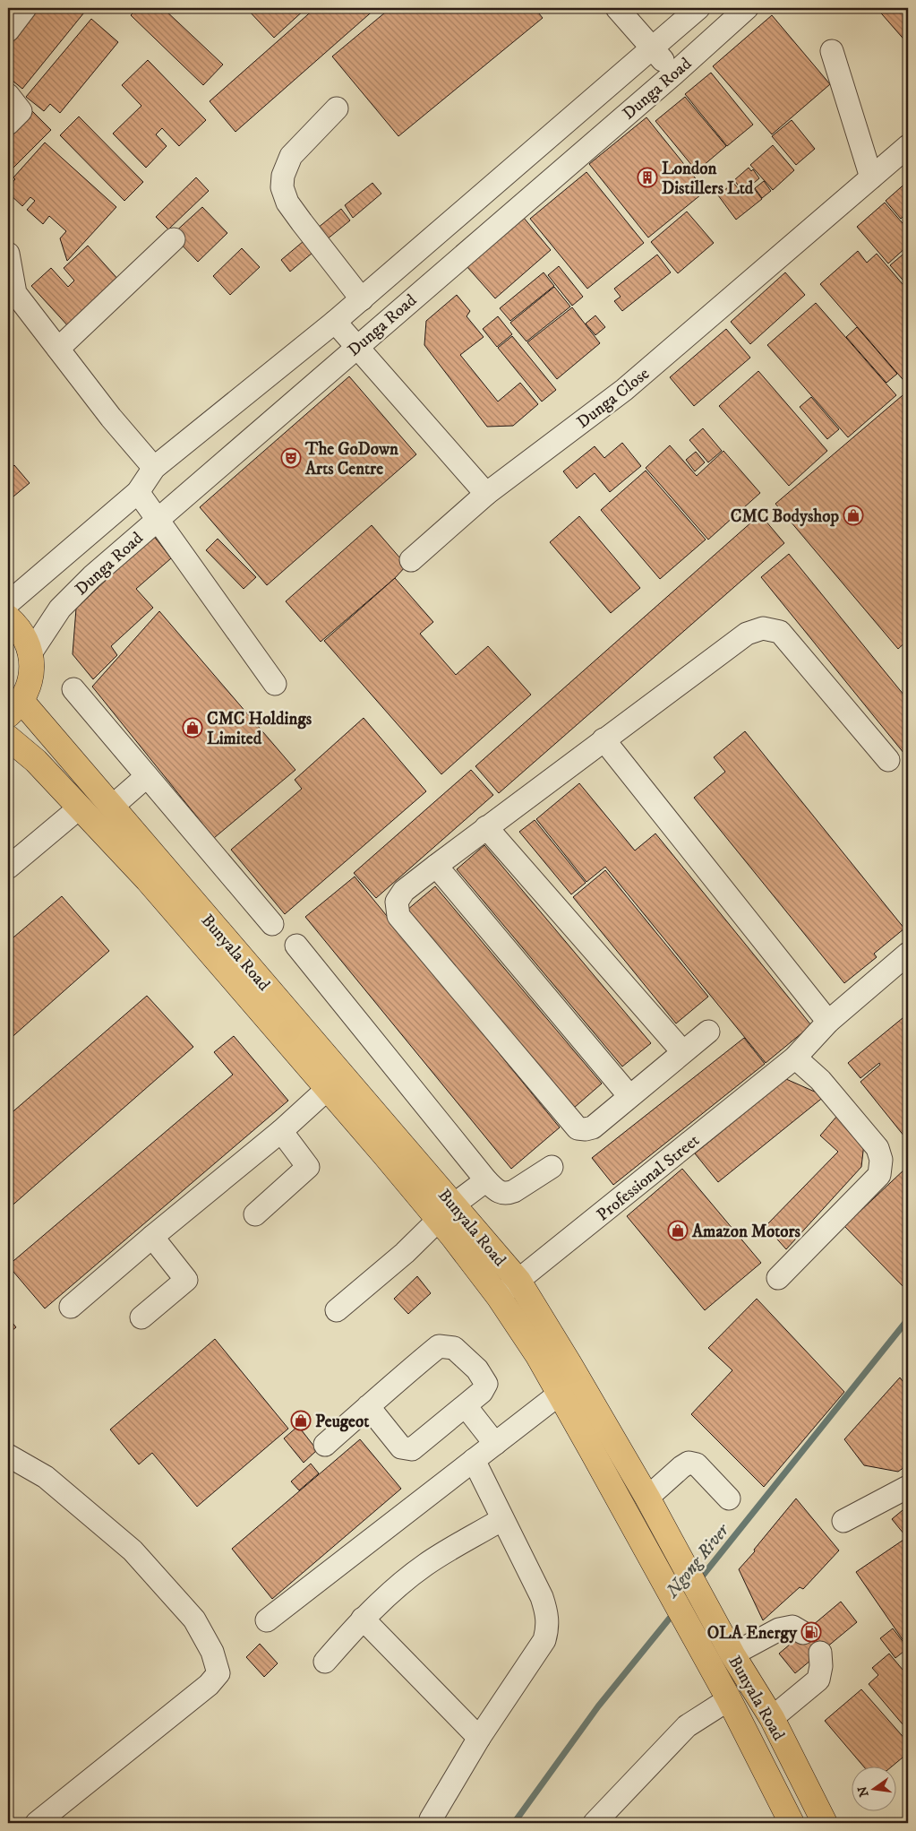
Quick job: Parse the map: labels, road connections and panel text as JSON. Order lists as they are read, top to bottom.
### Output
{
  "streets": {
    "main road": ["Bunyala Road"],
    "street": ["Dunga Road", "Dunga Close", "Professional Street"]
  },
  "crossings": [
    ["Bunyala Road", "Professional Street"]
  ],
  "water": ["Ngong River"],
  "places": {
    "building": ["London Distillers Ltd"],
    "theatre": ["The GoDown Arts Centre"],
    "shop": [
      "CMC Bodyshop",
      "CMC Holdings Limited",
      "Amazon Motors",
      "Peugeot"
    ],
    "fuel station": ["OLA Energy"]
  },
  "north": "left"
}
